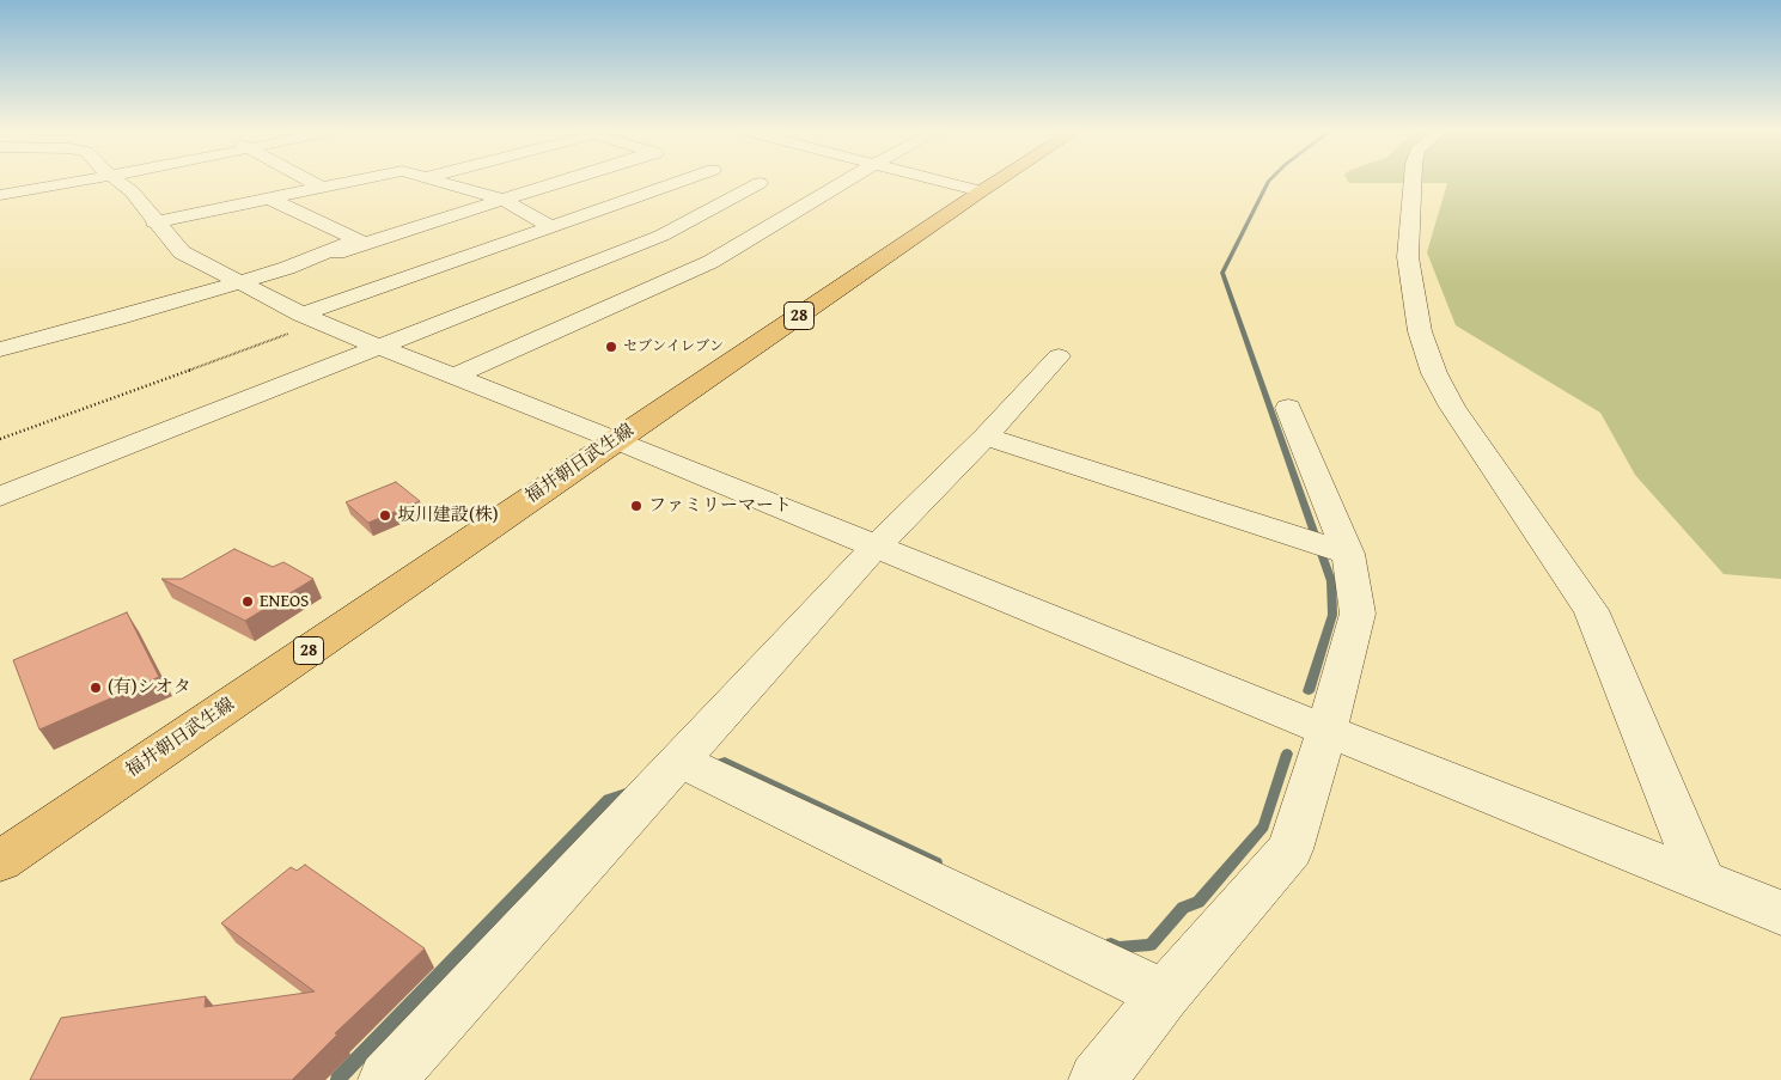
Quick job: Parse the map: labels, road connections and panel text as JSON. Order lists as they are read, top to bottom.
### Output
{
  "streets": {
    "main road": ["28", "福井朝日武生線"]
  },
  "places": [
    "セブンイレブン",
    "ファミリーマート",
    "坂川建設(株)",
    "ENEOS",
    "(有)シオタ"
  ]
}
